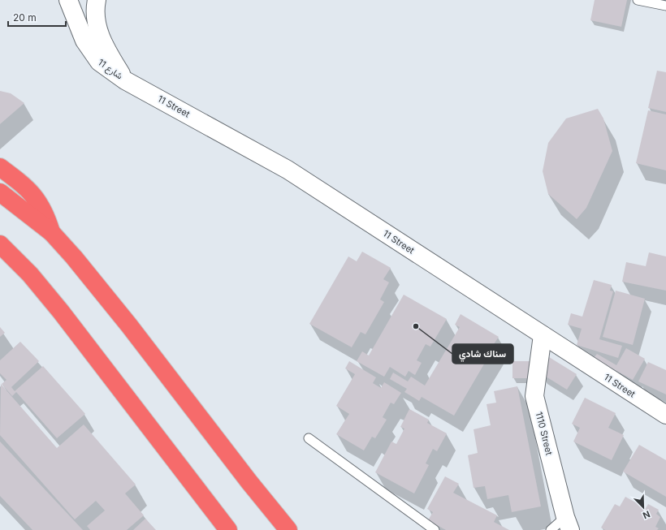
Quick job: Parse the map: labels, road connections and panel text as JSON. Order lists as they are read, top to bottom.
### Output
{
  "streets": {
    "street": ["شارع 11", "11 Street", "1110 Street"]
  },
  "crossings": [
    ["شارع 11", "11 Street"],
    ["11 Street", "1110 Street"]
  ],
  "places": ["سناك شادي"],
  "scale_bar": "20 m",
  "north": "bottom right"
}
